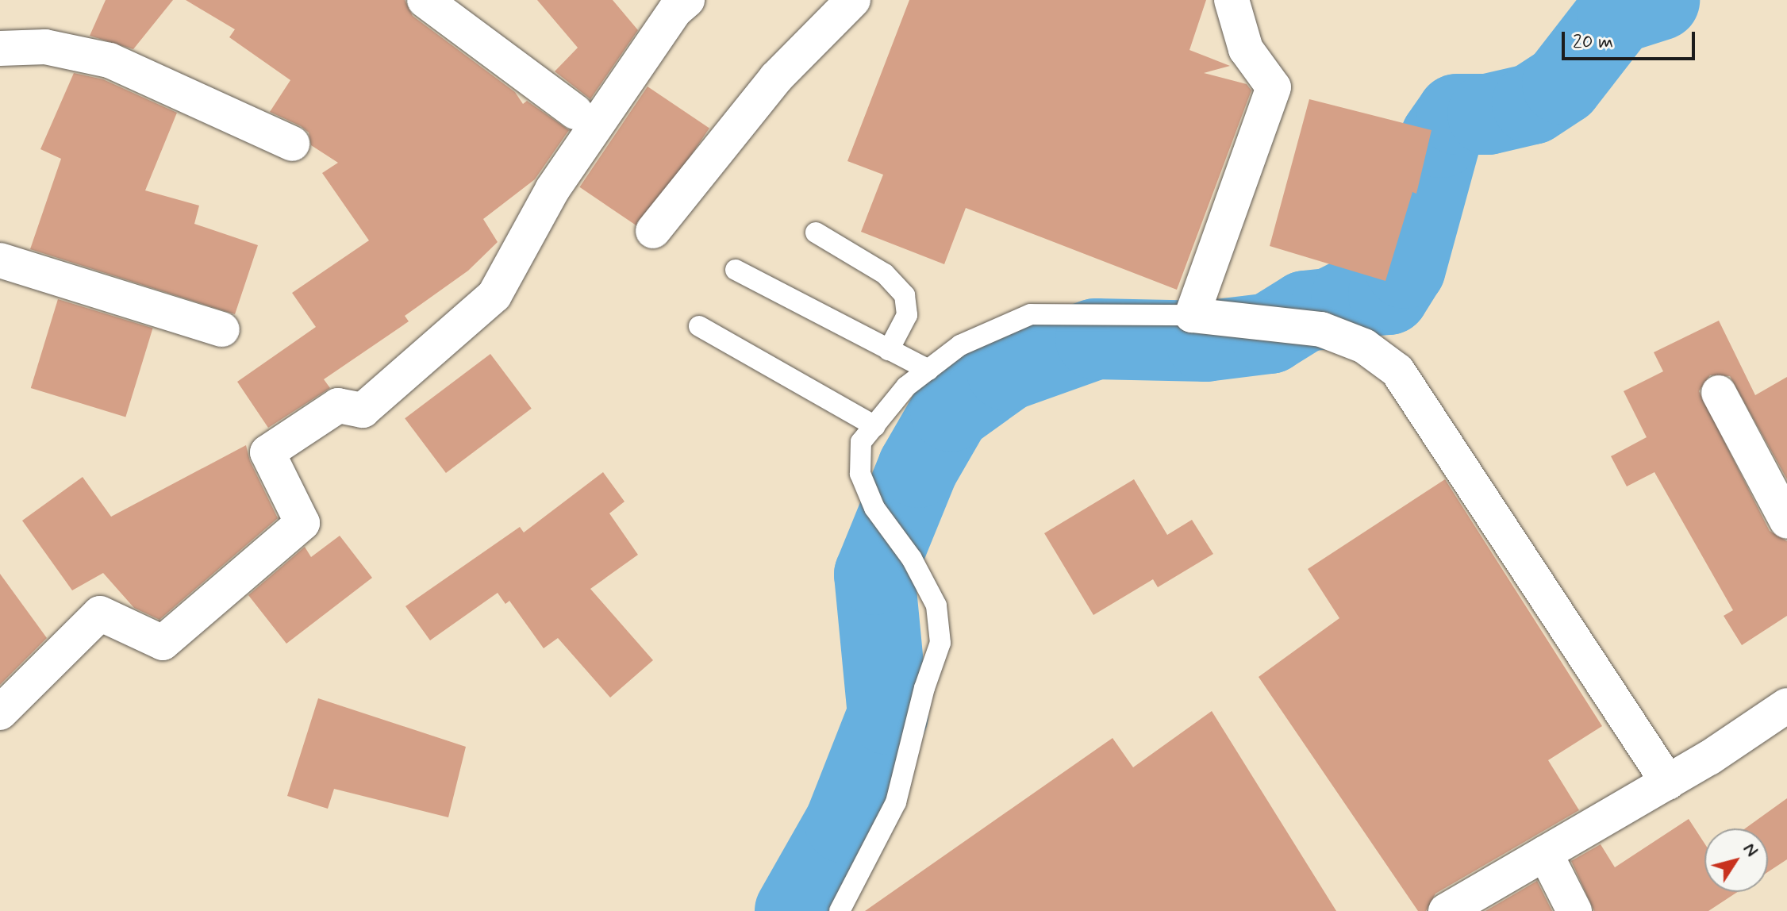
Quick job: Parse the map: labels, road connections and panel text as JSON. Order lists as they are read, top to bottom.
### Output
{
  "scale_bar": "20 m",
  "north": "top right"
}
